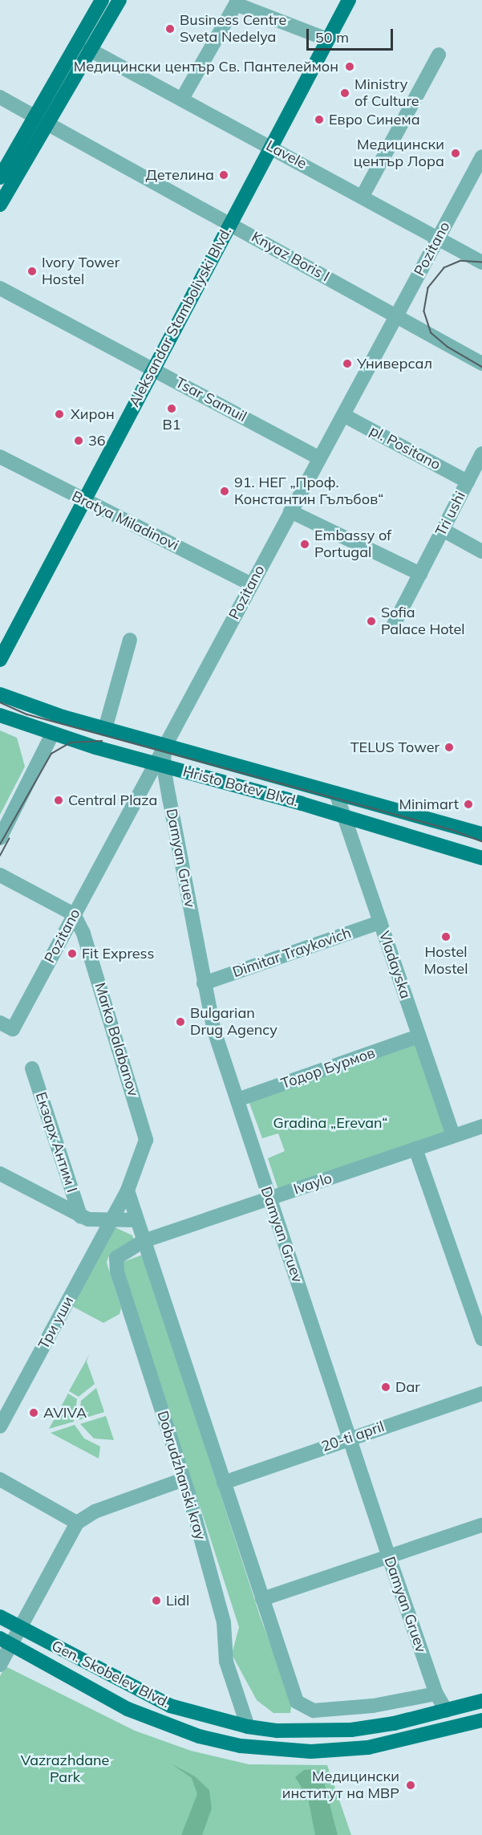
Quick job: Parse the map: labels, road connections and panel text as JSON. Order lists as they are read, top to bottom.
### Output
{
  "streets": {
    "main road": ["Aleksandar Stamboliyski Blvd.", "Hristo Botev Blvd.", "Gen. Skobelev Blvd."],
    "street": [
      "Lavele",
      "Pozitano",
      "Knyaz Boris I",
      "Tsar Samuil",
      "pl. Positano",
      "Tri ushi",
      "Bratya Miladinovi",
      "Damyan Gruev",
      "Dimitar Traykovich",
      "Vladayska",
      "Marko Balabanov",
      "Тодор Бурмов",
      "Екзарх Антим I",
      "Ivaylo",
      "Три уши",
      "20-ti april",
      "Dobrudzhanski kray"
    ]
  },
  "crossings": [
    ["Lavele", "Pozitano"],
    ["Lavele", "Aleksandar Stamboliyski Blvd."],
    ["Pozitano", "Knyaz Boris I"],
    ["Pozitano", "Tsar Samuil"],
    ["Pozitano", "pl. Positano"],
    ["Pozitano", "Bratya Miladinovi"],
    ["Pozitano", "Hristo Botev Blvd."],
    ["Pozitano", "Damyan Gruev"],
    ["Pozitano", "Marko Balabanov"],
    ["Knyaz Boris I", "Aleksandar Stamboliyski Blvd."],
    ["Aleksandar Stamboliyski Blvd.", "Tsar Samuil"],
    ["Aleksandar Stamboliyski Blvd.", "Bratya Miladinovi"],
    ["pl. Positano", "Tri ushi"],
    ["Hristo Botev Blvd.", "Damyan Gruev"],
    ["Hristo Botev Blvd.", "Vladayska"],
    ["Damyan Gruev", "Dimitar Traykovich"],
    ["Damyan Gruev", "Тодор Бурмов"],
    ["Damyan Gruev", "Ivaylo"],
    ["Damyan Gruev", "20-ti april"],
    ["Damyan Gruev", "Gen. Skobelev Blvd."],
    ["Dimitar Traykovich", "Vladayska"],
    ["Vladayska", "Тодор Бурмов"],
    ["Vladayska", "Ivaylo"],
    ["Ivaylo", "Dobrudzhanski kray"],
    ["Dobrudzhanski kray", "Gen. Skobelev Blvd."]
  ],
  "parks": ["Gradina „Erevan“", "Vazrazhdane Park"],
  "places": [
    "Business Centre Sveta Nedelya",
    "Медицински център Св. Пантелеймон",
    "Ministry of Culture",
    "Евро Синема",
    "Медицински център Лора",
    "Детелина",
    "Ivory Tower Hostel",
    "Универсал",
    "B1",
    "Хирон",
    "36",
    "91. НЕГ „Проф. Константин Гълъбов“",
    "Embassy of Portugal",
    "Sofia Palace Hotel",
    "TELUS Tower",
    "Central Plaza",
    "Minimart",
    "Hostel Mostel",
    "Fit Express",
    "Bulgarian Drug Agency",
    "Dar",
    "AVIVA",
    "Lidl",
    "Медицински институт на МВР"
  ],
  "scale_bar": "50 m"
}
